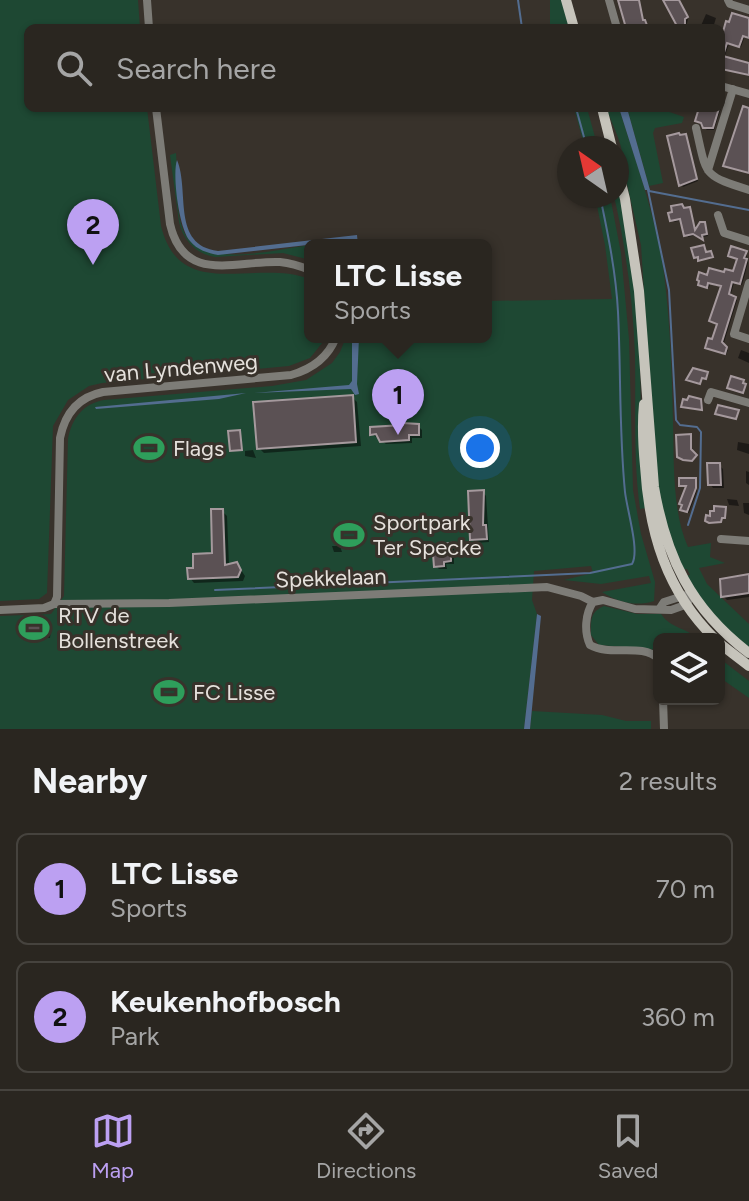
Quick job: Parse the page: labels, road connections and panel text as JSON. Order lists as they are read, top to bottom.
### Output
{
  "streets": {
    "street": ["van Lyndenweg", "Spekkelaan"]
  },
  "crossings": [
    ["van Lyndenweg", "Spekkelaan"]
  ],
  "places": {
    "sports": [
      "Flags",
      "Sportpark Ter Specke",
      "RTV de Bollenstreek",
      "FC Lisse"
    ]
  },
  "north": "top left",
  "page": {
    "search": "Search here",
    "pins": ["2", "1"],
    "popup": ["LTC Lisse", "Sports"],
    "heading": ["Nearby", "2 results"],
    "list": [
      {
        "mark": "1",
        "name": "LTC Lisse",
        "note": "Sports",
        "value": "70 m"
      },
      {
        "mark": "2",
        "name": "Keukenhofbosch",
        "note": "Park",
        "value": "360 m"
      }
    ],
    "nav": ["Map", "Directions", "Saved"]
  }
}
